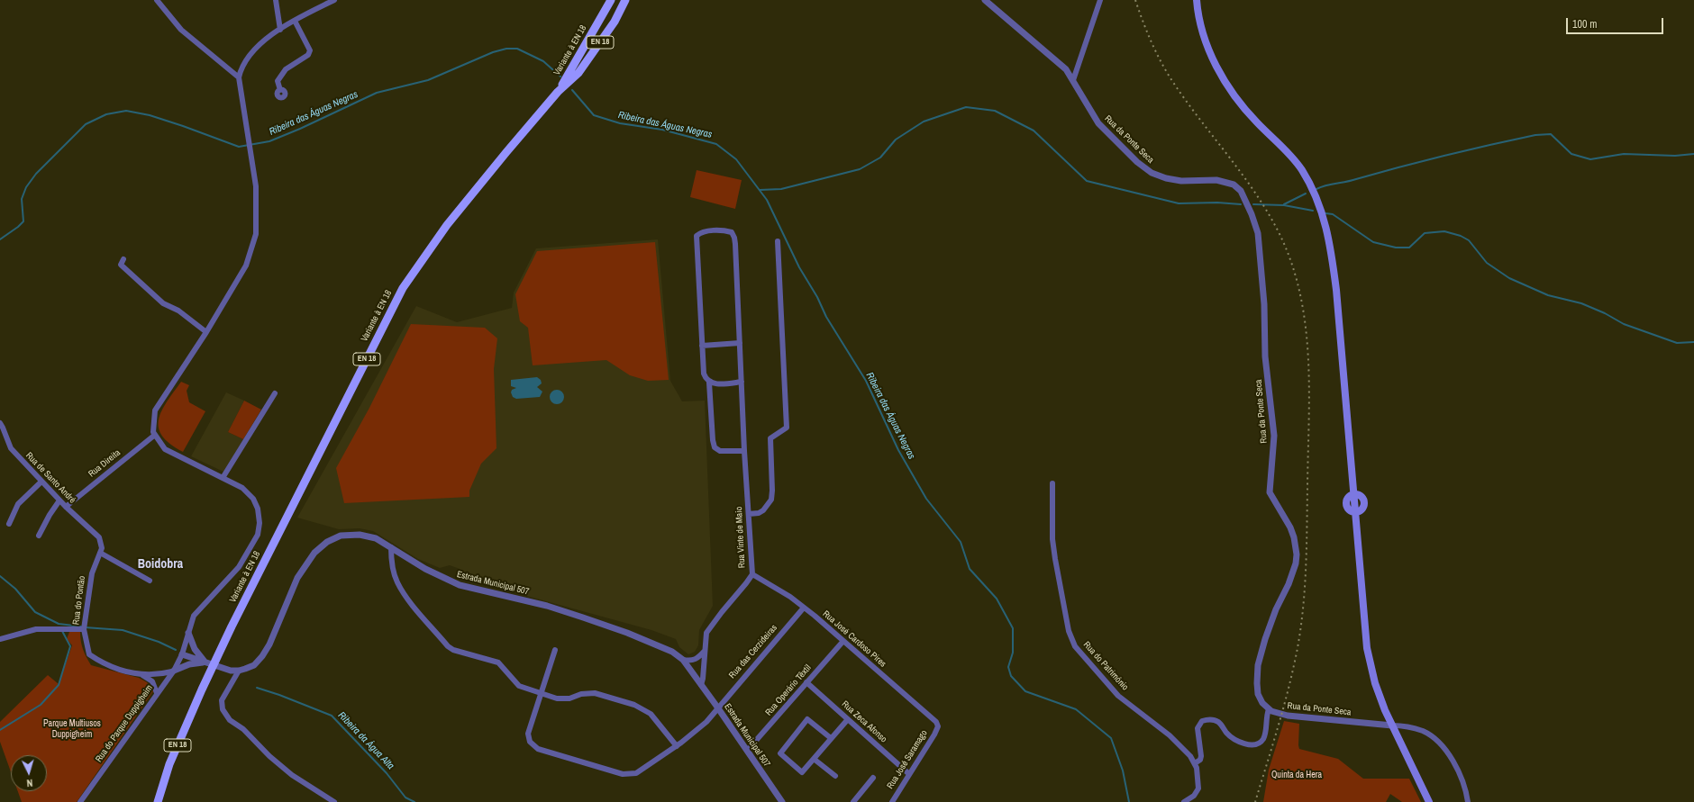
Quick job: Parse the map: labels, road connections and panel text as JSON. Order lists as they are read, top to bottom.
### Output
{
  "streets": {
    "main road": ["EN 18", "Variante à EN 18"],
    "street": [
      "Rua da Ponte Seca",
      "Rua Direita",
      "Rua de Santo André",
      "Rua Vinte de Maio",
      "Estrada Municipal 507",
      "Rua do Pontão",
      "Rua José Cardoso Pires",
      "Rua das Cerzideiras",
      "Rua do Património",
      "Rua Operário Têxtil",
      "Rua Zeca Afonso",
      "Rua do Parque Duppigheim",
      "Rua José Saramago"
    ]
  },
  "crossings": [
    ["Rua Direita", "Rua de Santo André"],
    ["Rua Direita", "Rua do Parque Duppigheim"],
    ["Rua de Santo André", "Rua do Pontão"],
    ["Rua Vinte de Maio", "Estrada Municipal 507"],
    ["Rua Vinte de Maio", "Rua José Cardoso Pires"],
    ["Estrada Municipal 507", "Rua das Cerzideiras"],
    ["Estrada Municipal 507", "Rua Operário Têxtil"],
    ["Rua José Cardoso Pires", "Rua das Cerzideiras"],
    ["Rua José Cardoso Pires", "Rua Operário Têxtil"],
    ["Rua José Cardoso Pires", "Rua José Saramago"],
    ["Rua Operário Têxtil", "Rua Zeca Afonso"],
    ["Rua Zeca Afonso", "Rua José Saramago"]
  ],
  "districts": ["Boidobra"],
  "water": ["Ribeira das Águas Negras", "Ribeira da Água Alta"],
  "parks": ["Parque Multiusos Duppigheim", "Quinta da Hera"],
  "scale_bar": "100 m",
  "north": "bottom"
}
